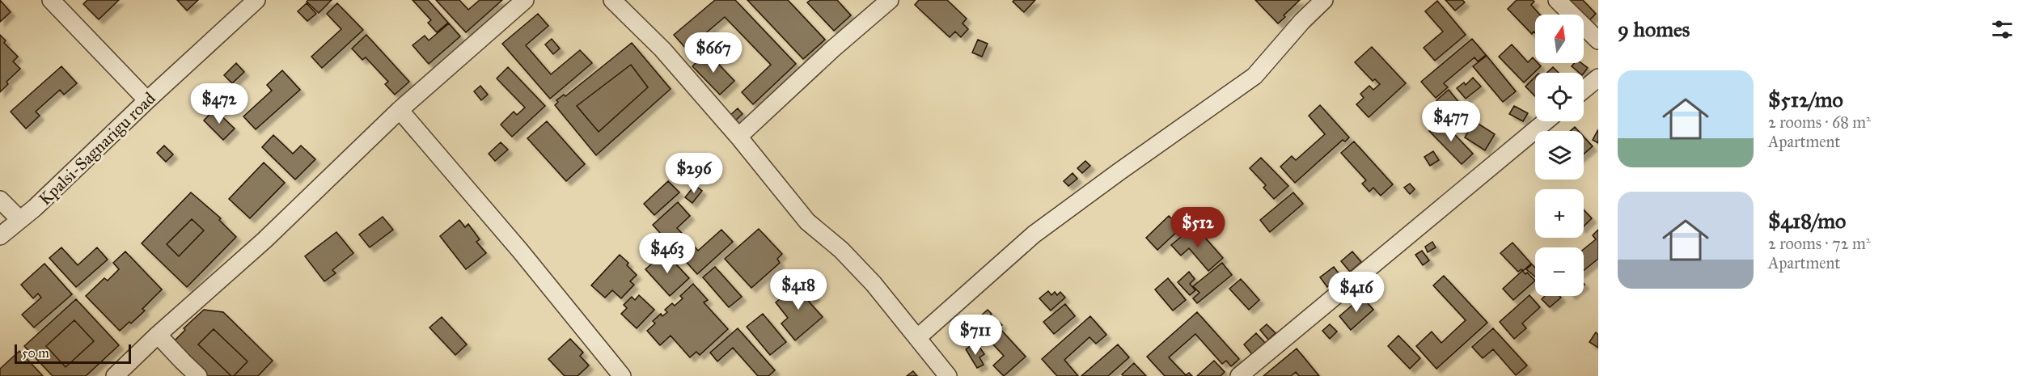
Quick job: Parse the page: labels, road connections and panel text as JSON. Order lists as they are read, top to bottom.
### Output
{
  "streets": {
    "street": ["Kpalsi-Sagnarigu road"]
  },
  "scale_bar": "50 m",
  "north": "top",
  "page": {
    "heading": "9 homes",
    "map_buttons": ["+", "−"],
    "price": [
      "$667",
      "$472",
      "$477",
      "$296",
      "$512",
      "$463",
      "$418",
      "$416",
      "$711"
    ],
    "list": [
      {
        "name": "$512/mo",
        "note": "2 rooms · 68 m² · Apartment"
      },
      {
        "name": "$418/mo",
        "note": "2 rooms · 72 m² · Apartment"
      }
    ],
    "scale": "50 m"
  }
}
